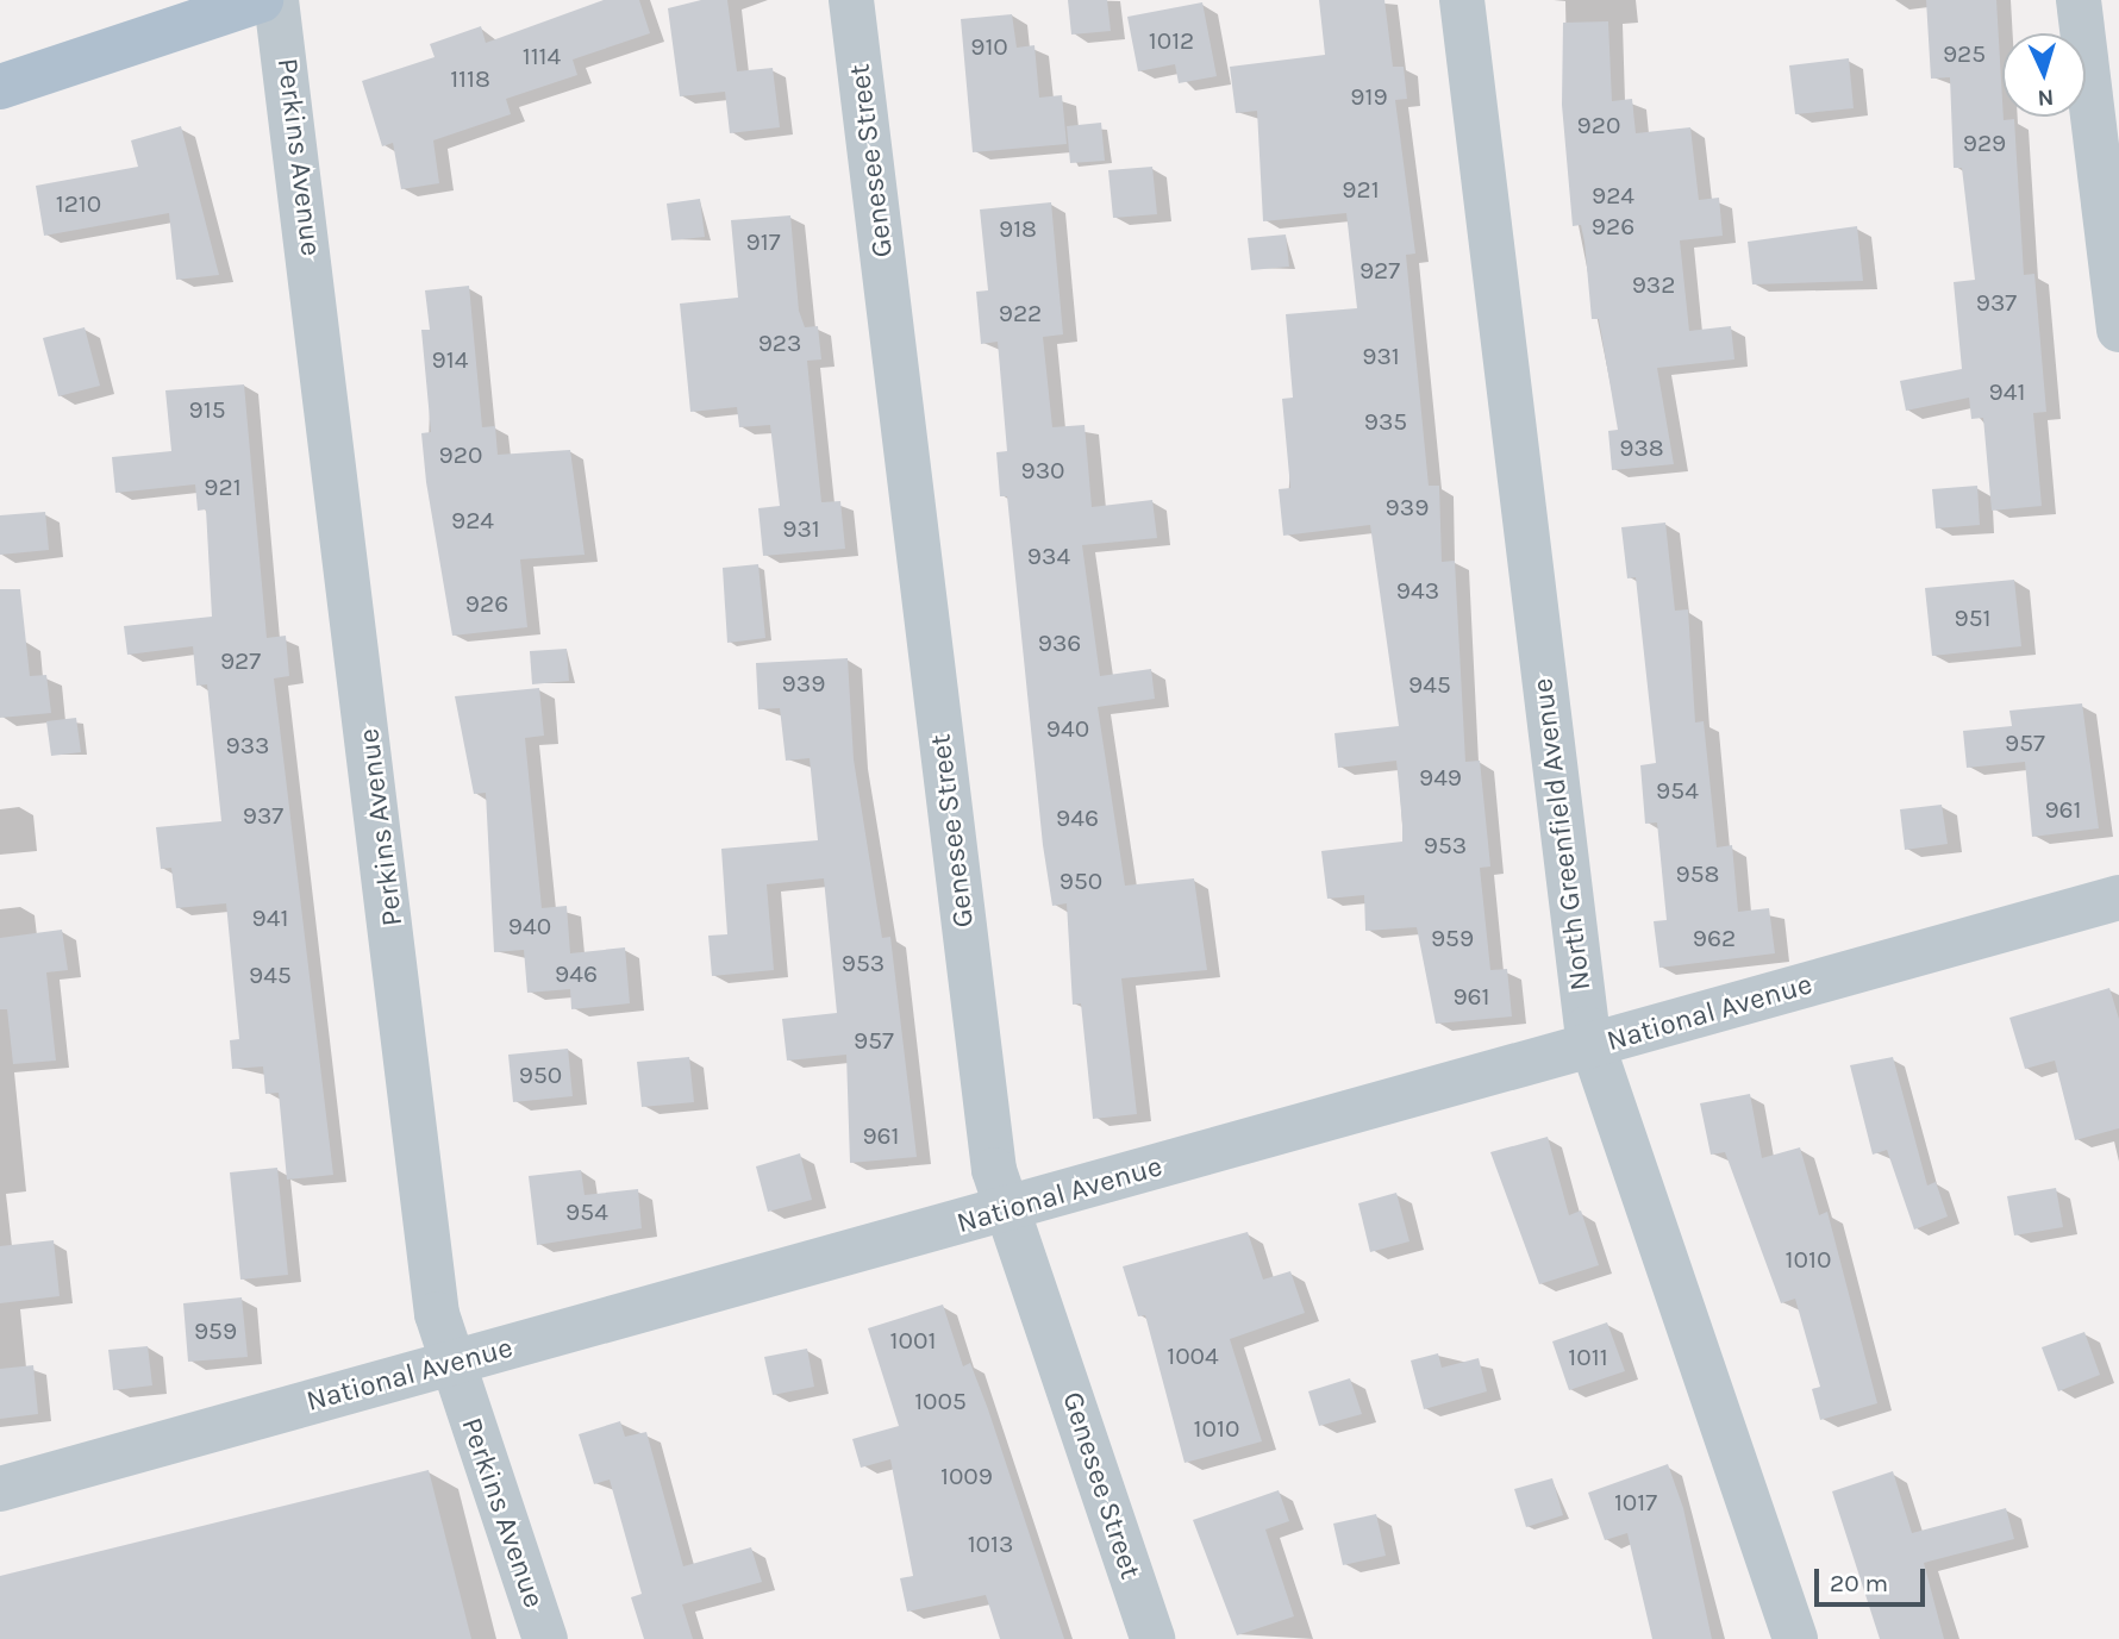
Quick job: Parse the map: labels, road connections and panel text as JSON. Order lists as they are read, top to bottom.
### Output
{
  "streets": {
    "street": [
      "Perkins Avenue",
      "Genesee Street",
      "North Greenfield Avenue",
      "National Avenue"
    ]
  },
  "crossings": [
    ["Perkins Avenue", "National Avenue"],
    ["Genesee Street", "National Avenue"],
    ["North Greenfield Avenue", "National Avenue"]
  ],
  "house_numbers": [
    "1012",
    "910",
    "925",
    "1114",
    "1118",
    "919",
    "920",
    "929",
    "921",
    "924",
    "1210",
    "926",
    "918",
    "917",
    "927",
    "932",
    "937",
    "922",
    "923",
    "931",
    "914",
    "941",
    "915",
    "935",
    "938",
    "920",
    "930",
    "921",
    "939",
    "924",
    "931",
    "934",
    "943",
    "926",
    "951",
    "936",
    "927",
    "939",
    "945",
    "940",
    "957",
    "933",
    "949",
    "954",
    "961",
    "937",
    "946",
    "953",
    "958",
    "950",
    "941",
    "940",
    "959",
    "962",
    "953",
    "946",
    "945",
    "961",
    "957",
    "950",
    "961",
    "954",
    "1010",
    "959",
    "1001",
    "1004",
    "1011",
    "1005",
    "1010",
    "1009",
    "1017",
    "1013"
  ],
  "scale_bar": "20 m",
  "north": "bottom"
}
